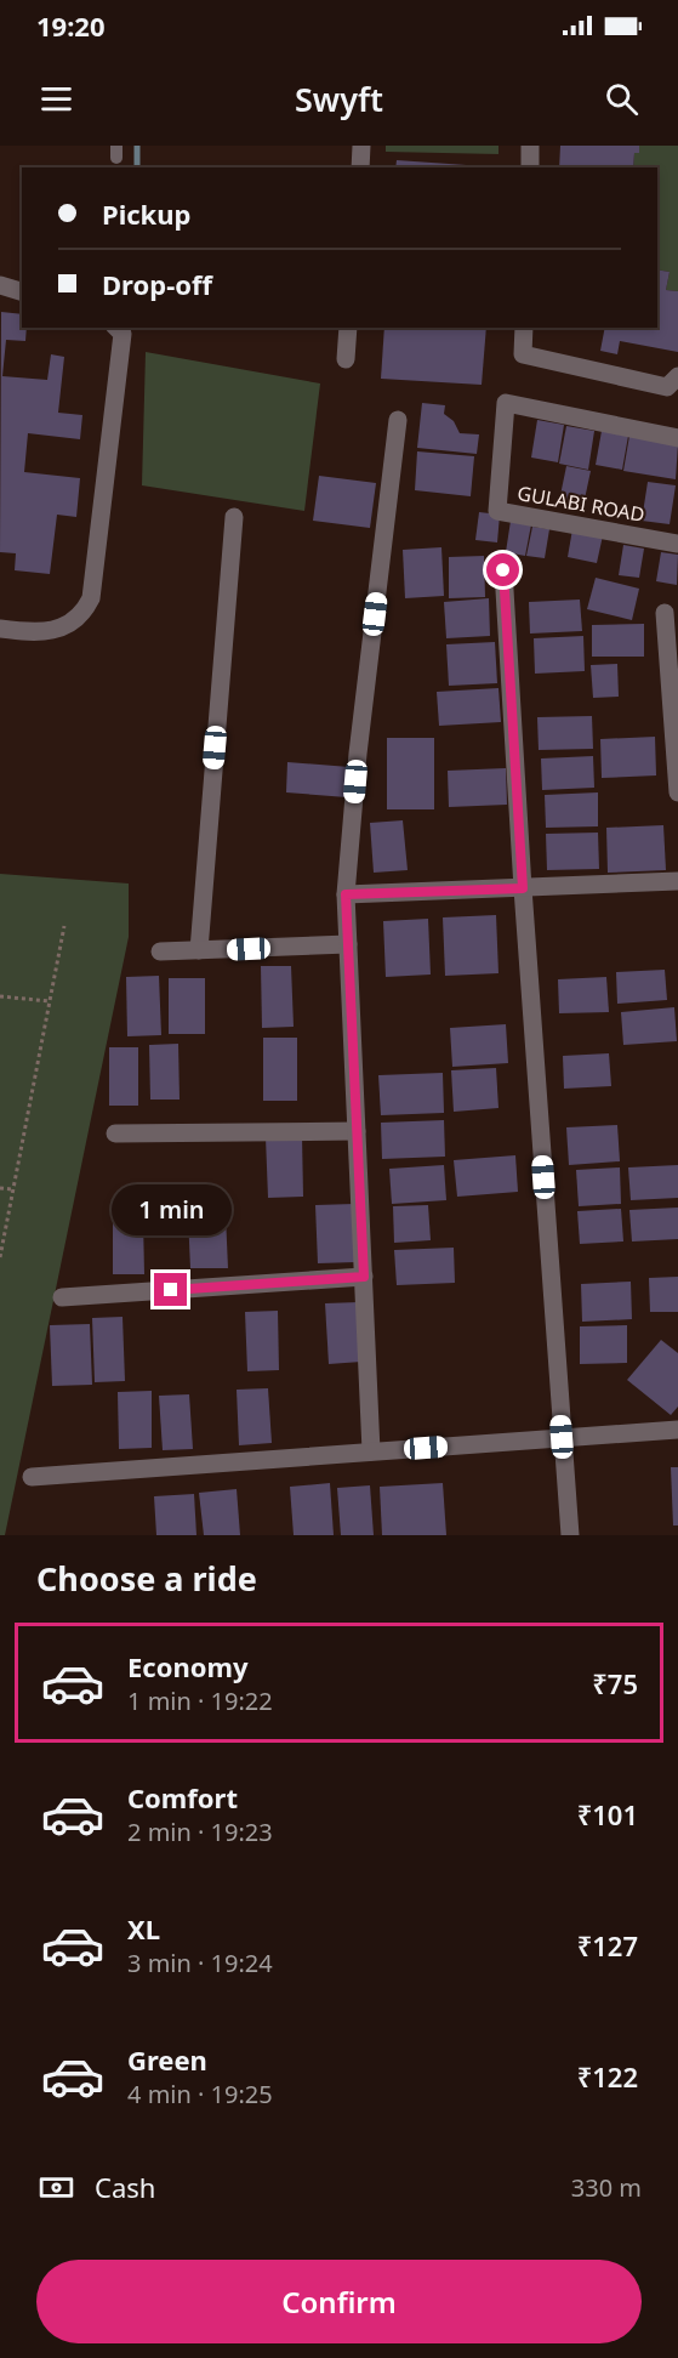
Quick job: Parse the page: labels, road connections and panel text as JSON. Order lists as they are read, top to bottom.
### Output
{
  "streets": {
    "street": ["GULABI ROAD"]
  },
  "page": {
    "status": "19:20",
    "header": "Swyft",
    "banner": ["Pickup", "Drop-off"],
    "bubble": "1 min",
    "heading": "Choose a ride",
    "list": [
      {
        "name": "Economy",
        "note": "1 min · 19:22",
        "value": "₹75"
      },
      {
        "name": "Comfort",
        "note": "2 min · 19:23",
        "value": "₹101"
      },
      {
        "name": "XL",
        "note": "3 min · 19:24",
        "value": "₹127"
      },
      {
        "name": "Green",
        "note": "4 min · 19:25",
        "value": "₹122"
      }
    ],
    "pay": ["Cash", "330 m"],
    "buttons": "Confirm"
  }
}
